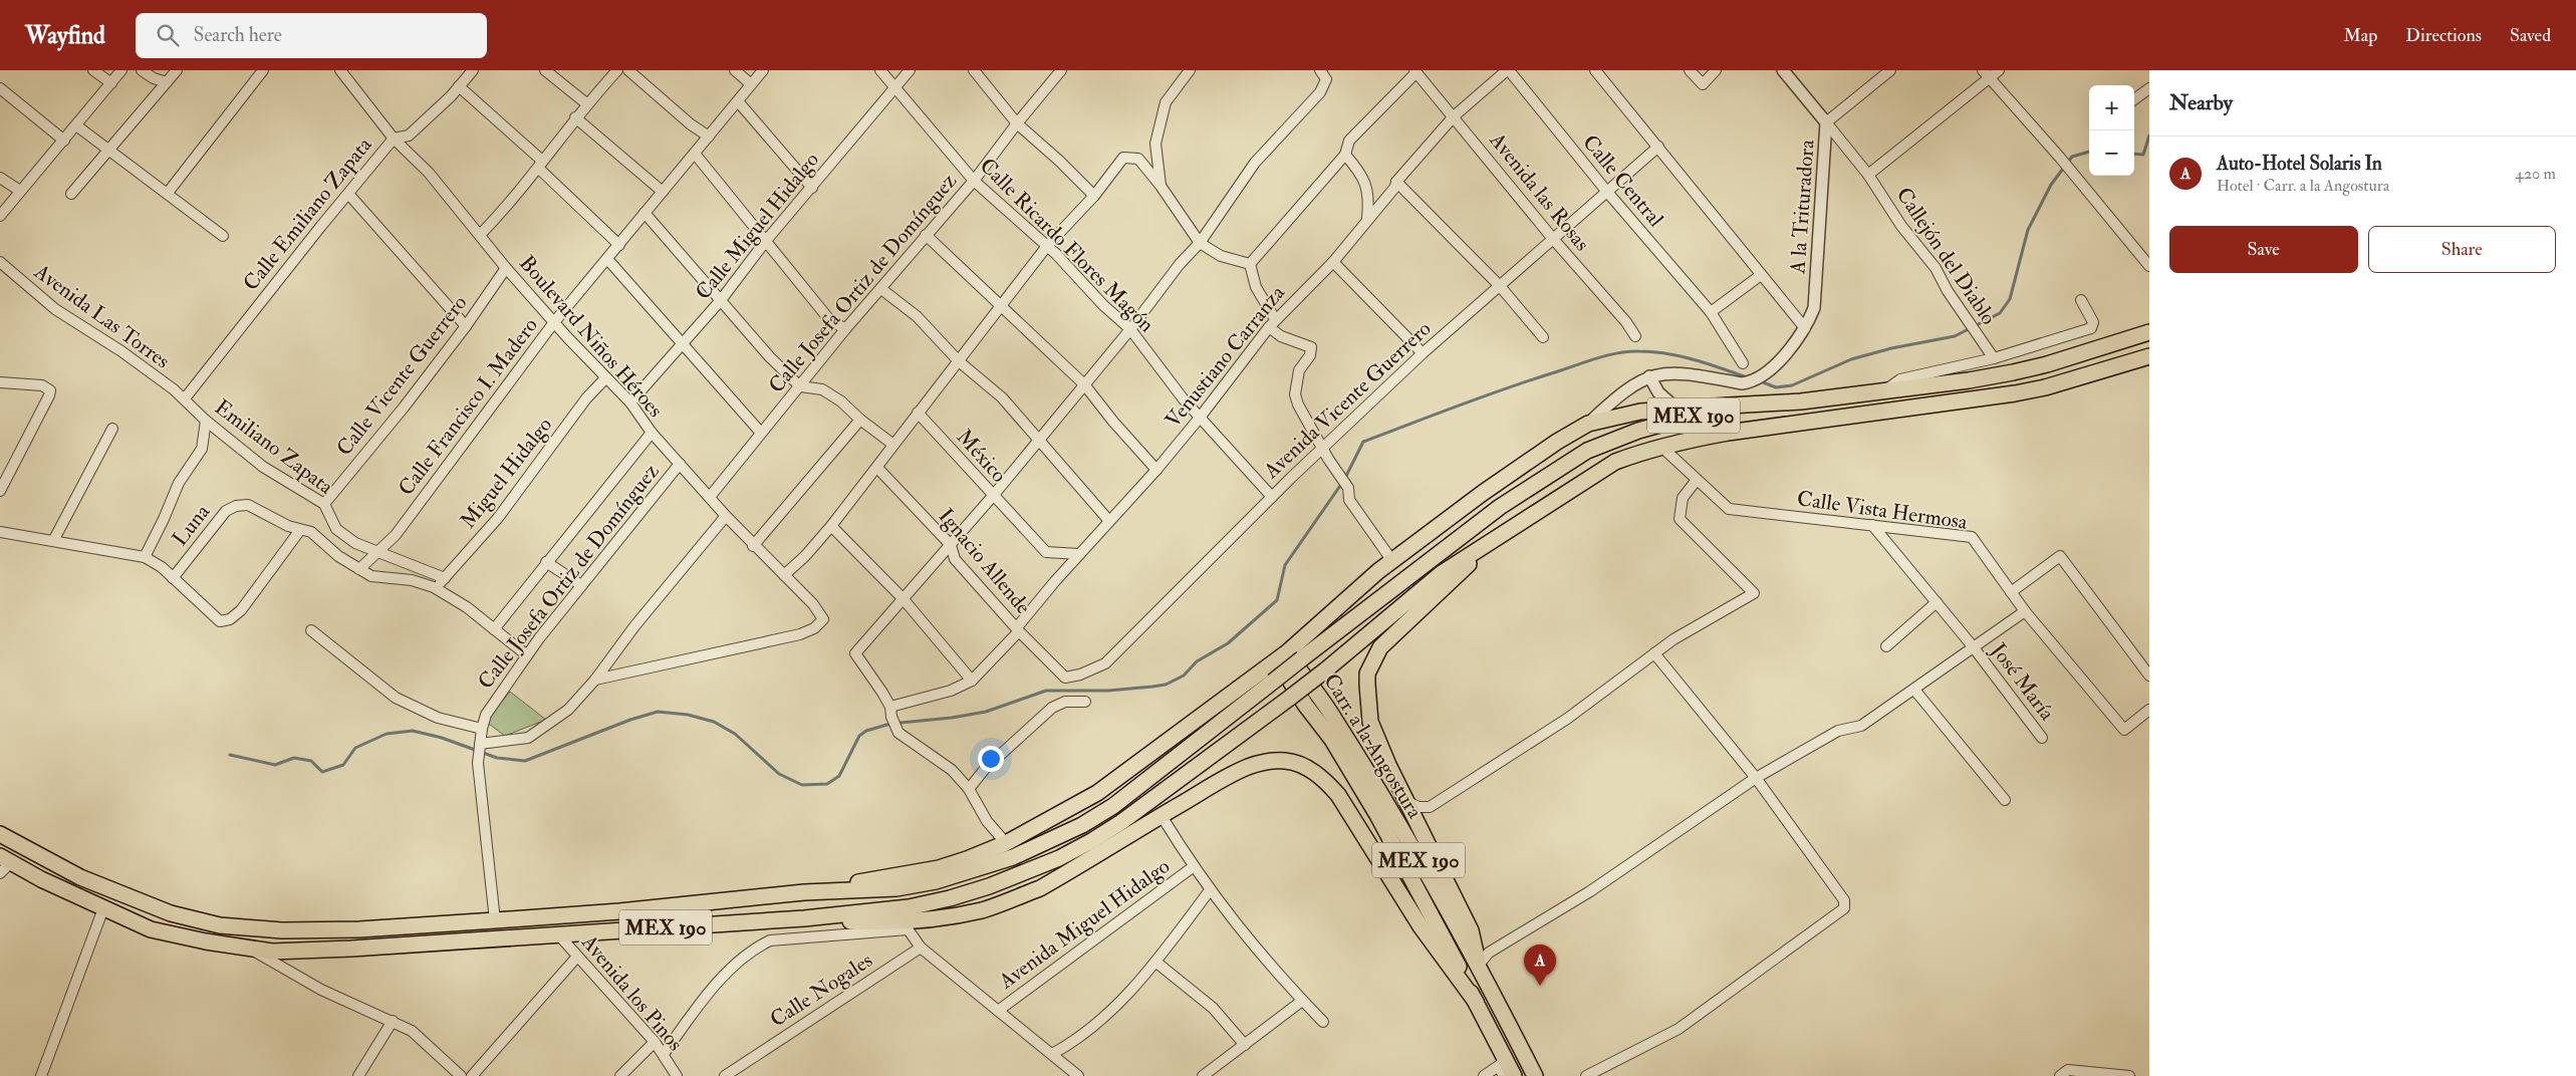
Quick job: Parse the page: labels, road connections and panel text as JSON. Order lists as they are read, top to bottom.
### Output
{
  "streets": {
    "main road": ["MEX 190", "Carr. a la Angostura"],
    "street": [
      "Calle Central",
      "Avenida las Rosas",
      "A la Trituradora",
      "Calle Emiliano Zapata",
      "Calle Miguel Hidalgo",
      "Calle Ricardo Flores Magón",
      "Callejón del Diablo",
      "Calle Josefa Ortiz de Domínguez",
      "Avenida Las Torres",
      "Boulevard Niños Héroes",
      "Venustiano Carranza",
      "Calle Vicente Guerrero",
      "Avenida Vicente Guerrero",
      "Calle Francisco I. Madero",
      "Emiliano Zapata",
      "México",
      "Miguel Hidalgo",
      "Calle Vista Hermosa",
      "Luna",
      "Ignacio Allende",
      "José María",
      "Avenida Miguel Hidalgo",
      "Calle Nogales",
      "Avenida los Pinos"
    ]
  },
  "crossings": [
    ["Calle Central", "Venustiano Carranza"],
    ["Calle Central", "Avenida Vicente Guerrero"],
    ["Avenida las Rosas", "Venustiano Carranza"],
    ["Avenida las Rosas", "Avenida Vicente Guerrero"],
    ["A la Trituradora", "Callejón del Diablo"],
    ["Calle Emiliano Zapata", "Avenida Las Torres"],
    ["Calle Emiliano Zapata", "Boulevard Niños Héroes"],
    ["Calle Emiliano Zapata", "Emiliano Zapata"],
    ["Calle Miguel Hidalgo", "Calle Ricardo Flores Magón"],
    ["Calle Miguel Hidalgo", "Boulevard Niños Héroes"],
    ["Calle Ricardo Flores Magón", "Calle Josefa Ortiz de Domínguez"],
    ["Calle Ricardo Flores Magón", "Venustiano Carranza"],
    ["Calle Ricardo Flores Magón", "Avenida Vicente Guerrero"],
    ["Calle Josefa Ortiz de Domínguez", "Boulevard Niños Héroes"],
    ["Calle Josefa Ortiz de Domínguez", "MEX 190"],
    ["Calle Josefa Ortiz de Domínguez", "Luna"],
    ["Avenida Las Torres", "Emiliano Zapata"],
    ["Boulevard Niños Héroes", "Calle Vicente Guerrero"],
    ["Boulevard Niños Héroes", "Calle Francisco I. Madero"],
    ["Boulevard Niños Héroes", "Miguel Hidalgo"],
    ["Venustiano Carranza", "México"],
    ["Venustiano Carranza", "Ignacio Allende"],
    ["Calle Vicente Guerrero", "Emiliano Zapata"],
    ["Avenida Vicente Guerrero", "Ignacio Allende"],
    ["Calle Francisco I. Madero", "Emiliano Zapata"],
    ["Calle Francisco I. Madero", "Luna"],
    ["MEX 190", "Calle Vista Hermosa"],
    ["MEX 190", "Avenida los Pinos"],
    ["Emiliano Zapata", "Miguel Hidalgo"],
    ["Miguel Hidalgo", "Luna"]
  ],
  "page": {
    "header": "Wayfind",
    "search": "Search here",
    "nav": ["Map", "Directions", "Saved"],
    "heading": "Nearby",
    "map_buttons": ["+", "−"],
    "list": [
      {
        "mark": "A",
        "name": "Auto-Hotel Solaris In",
        "note": "Hotel · Carr. a la Angostura",
        "value": "420 m"
      }
    ],
    "buttons": ["Save", "Share"],
    "pins": "A"
  }
}
